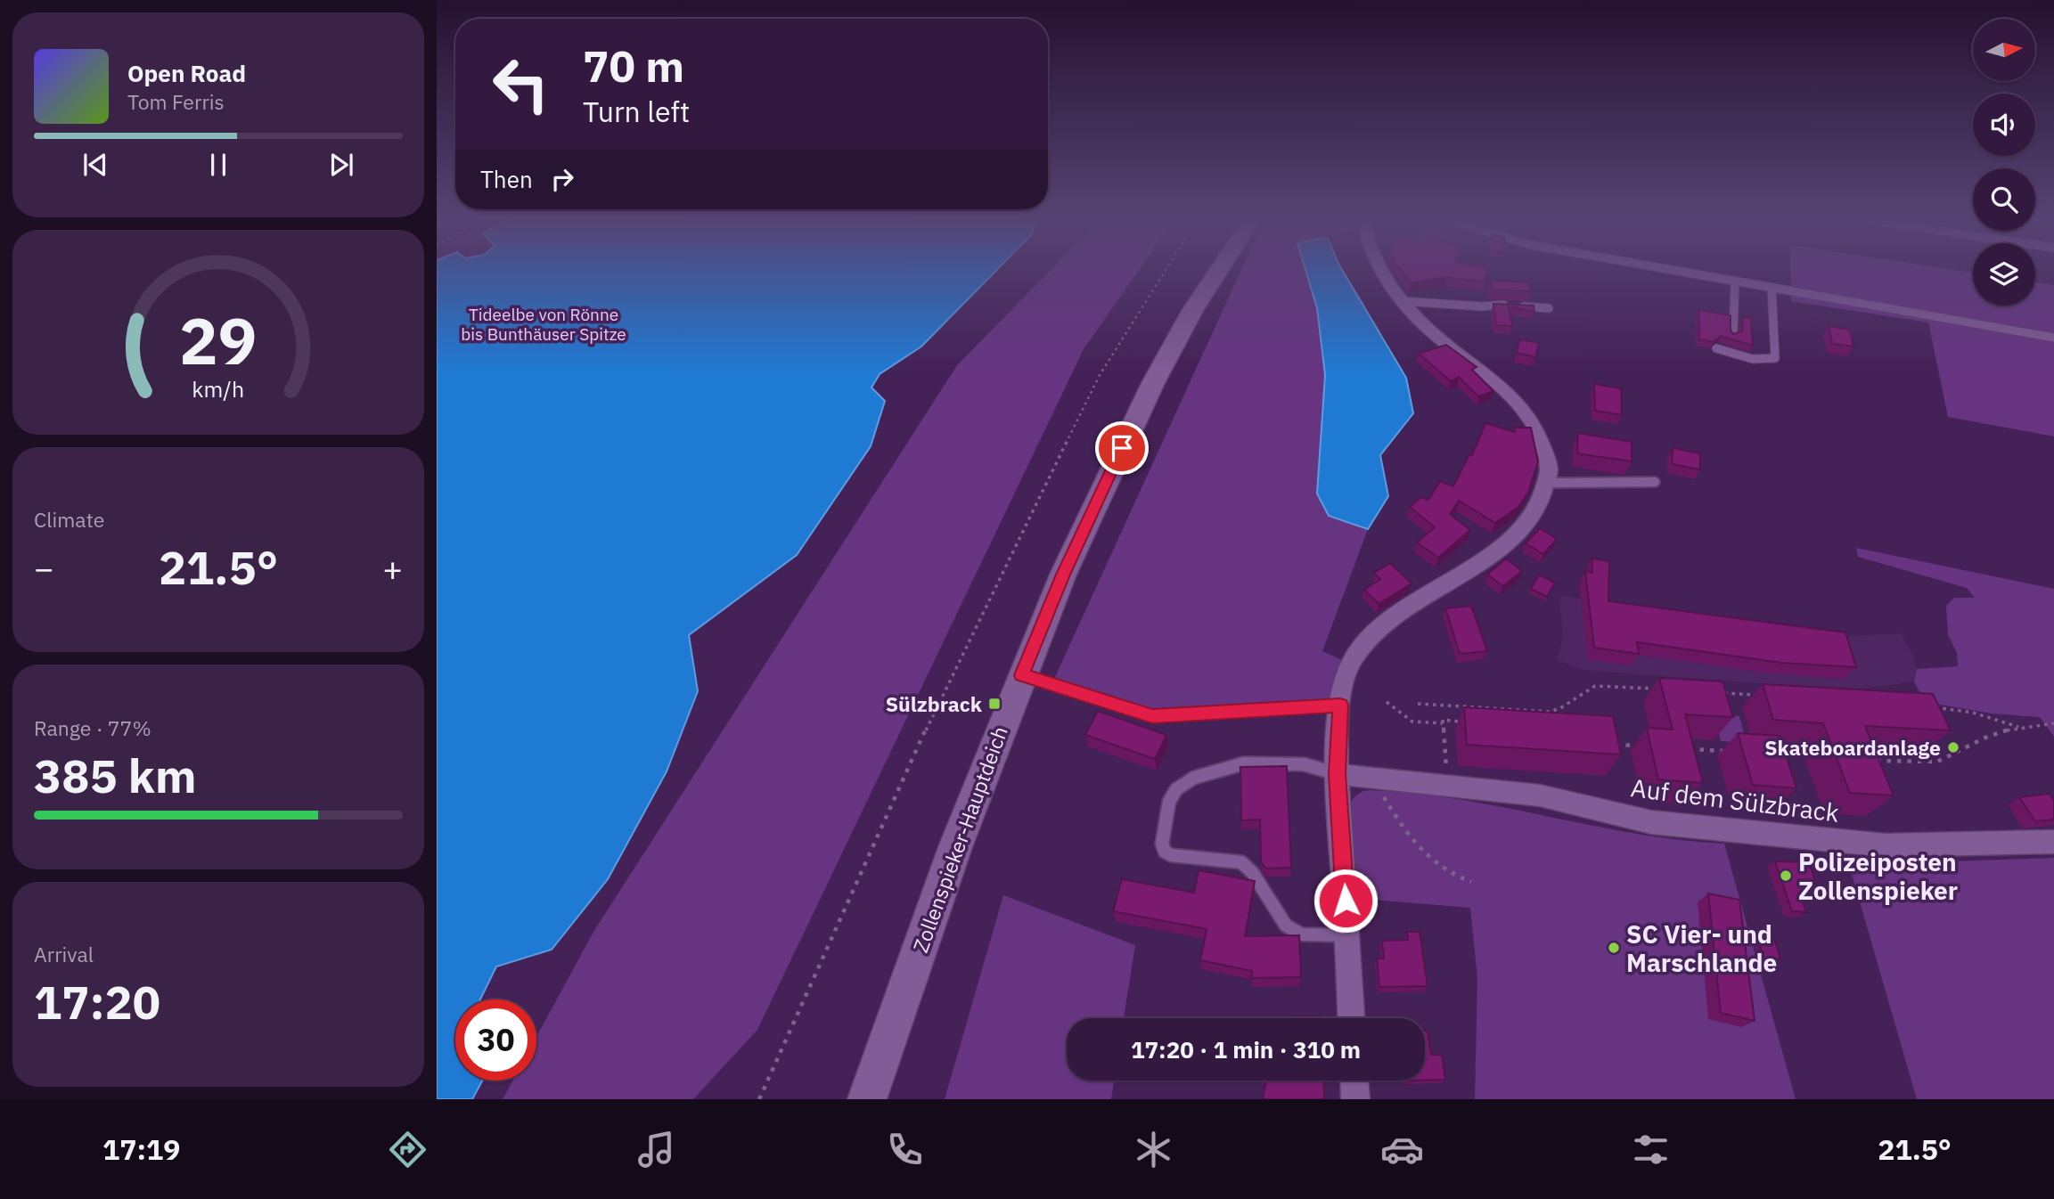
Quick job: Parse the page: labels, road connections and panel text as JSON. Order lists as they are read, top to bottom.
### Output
{
  "streets": {
    "street": ["Auf dem Sülzbrack", "Zollenspieker-Hauptdeich"]
  },
  "parks": ["Tideelbe von Rönne bis Bunthäuser Spitze"],
  "places": {
    "transit": ["Sülzbrack"],
    "other": ["Skateboardanlage", "Polizeiposten Zollenspieker", "SC Vier- und Marschlande"]
  },
  "north": "right",
  "page": {
    "turn": ["70 m", "Turn left"],
    "song": ["Open Road", "Tom Ferris"],
    "then": "Then",
    "tile": [
      "Climate",
      ["Range · 77%", "385 km"],
      ["Arrival", "17:20"]
    ],
    "heat": ["−", "21.5°", "+"],
    "limit": "30",
    "trip": "17:20 · 1 min · 310 m",
    "tabs": ["17:19", "21.5°"],
    "gauge": ["29", "km/h"]
  }
}
